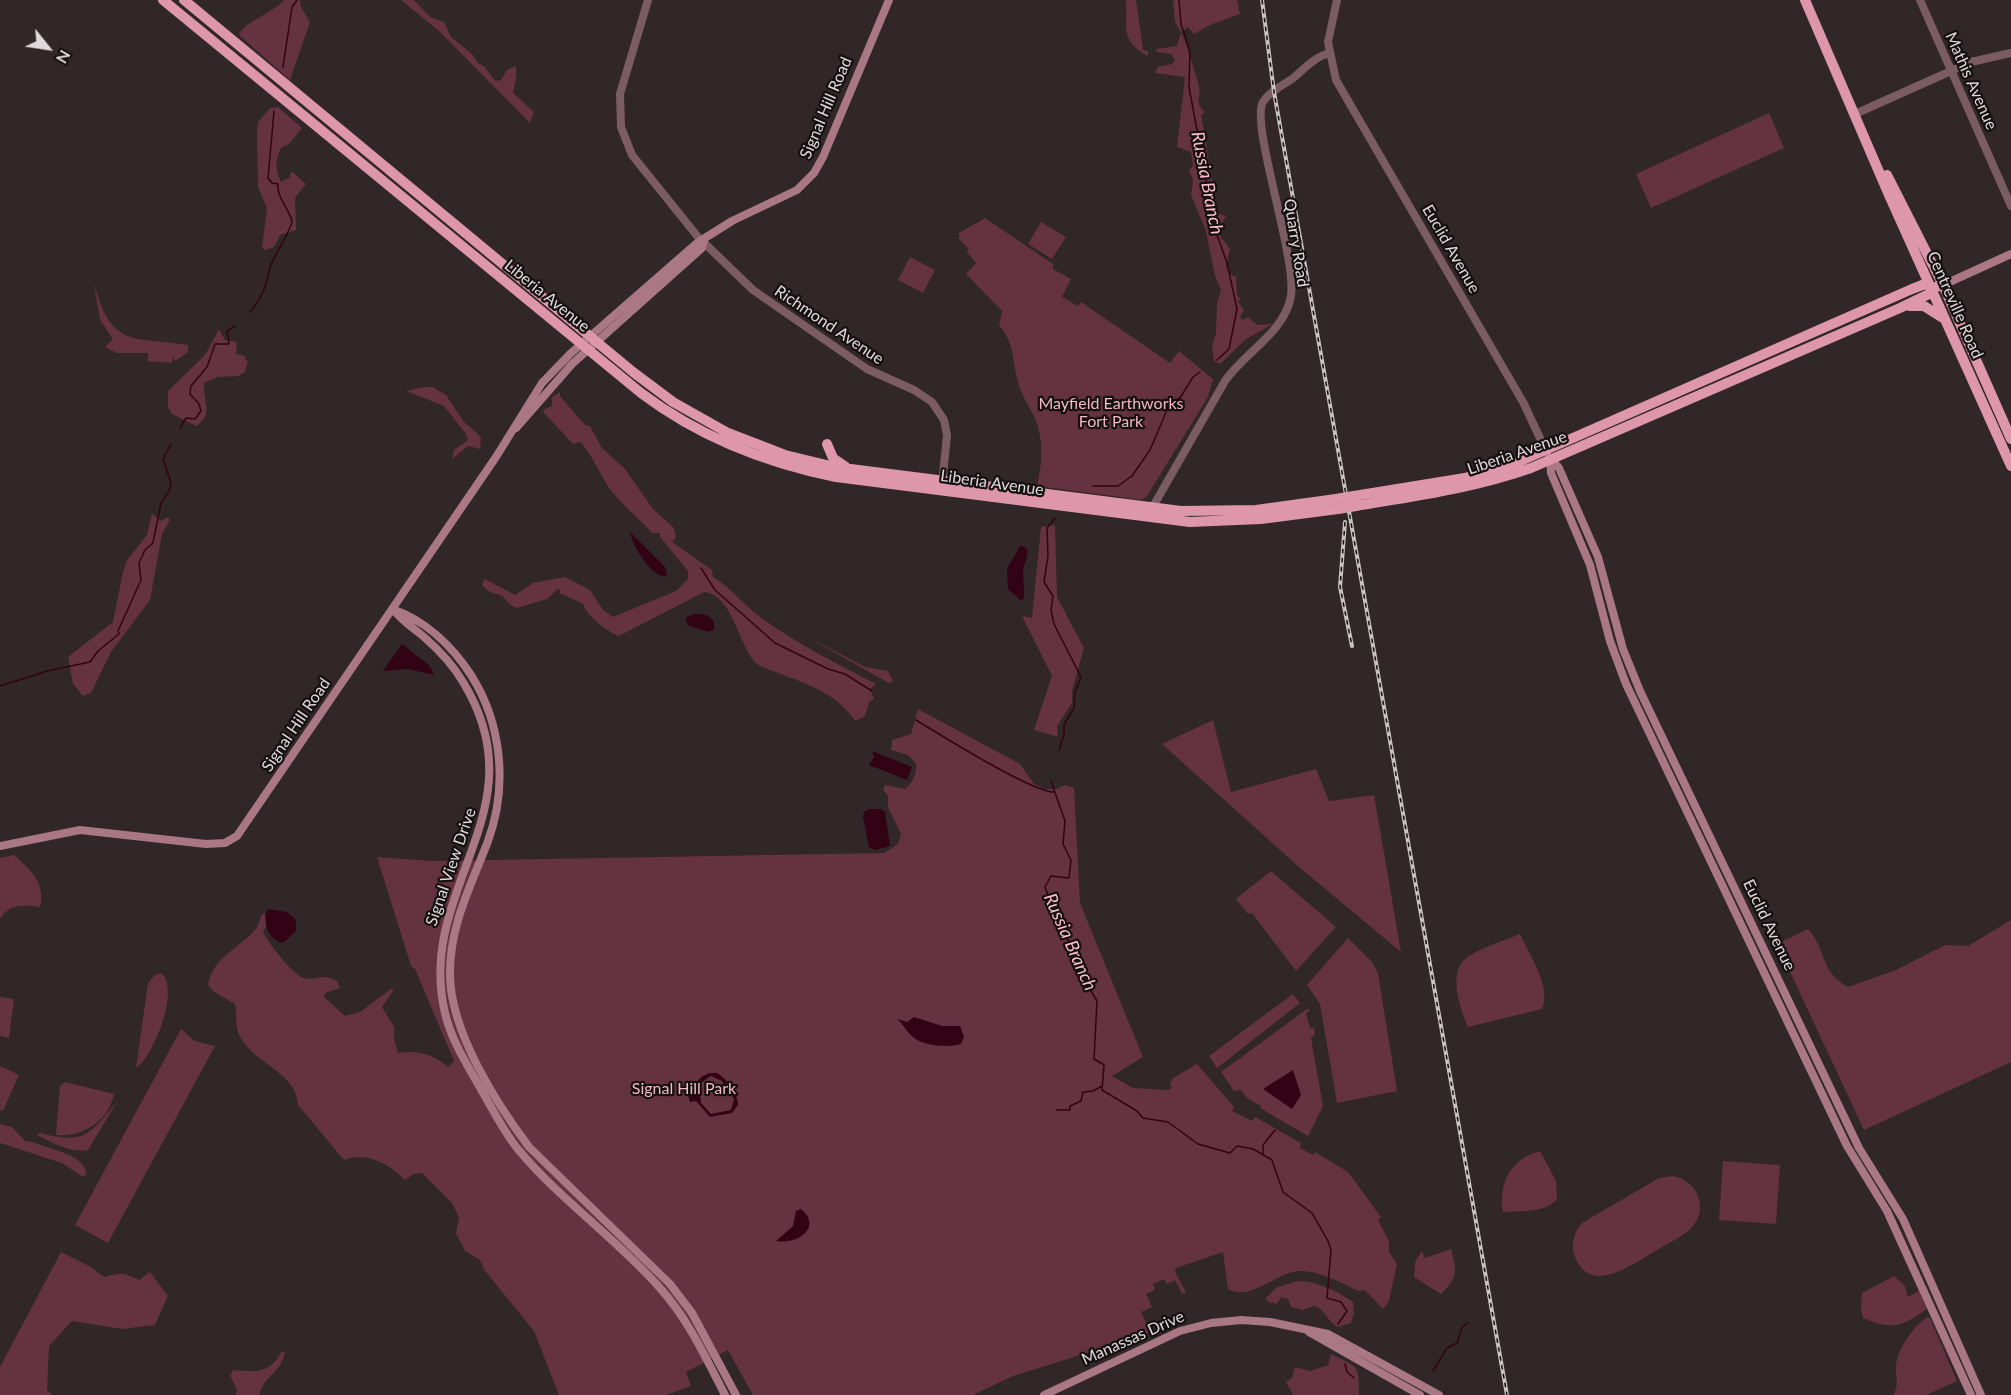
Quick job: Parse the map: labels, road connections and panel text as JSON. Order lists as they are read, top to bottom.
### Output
{
  "streets": {
    "highway": ["Liberia Avenue", "Centreville Road"],
    "main road": [
      "Signal Hill Road",
      "Euclid Avenue",
      "Signal View Drive",
      "Manassas Drive"
    ],
    "street": ["Mathis Avenue", "Quarry Road", "Richmond Avenue"]
  },
  "crossings": [
    ["Signal Hill Road", "Liberia Avenue"],
    ["Signal Hill Road", "Richmond Avenue"],
    ["Signal Hill Road", "Signal View Drive"],
    ["Quarry Road", "Euclid Avenue"],
    ["Quarry Road", "Liberia Avenue"],
    ["Euclid Avenue", "Liberia Avenue"],
    ["Liberia Avenue", "Centreville Road"],
    ["Liberia Avenue", "Richmond Avenue"]
  ],
  "water": ["Russia Branch"],
  "parks": ["Mayfield Earthworks Fort Park", "Signal Hill Park"],
  "north": "bottom right"
}
